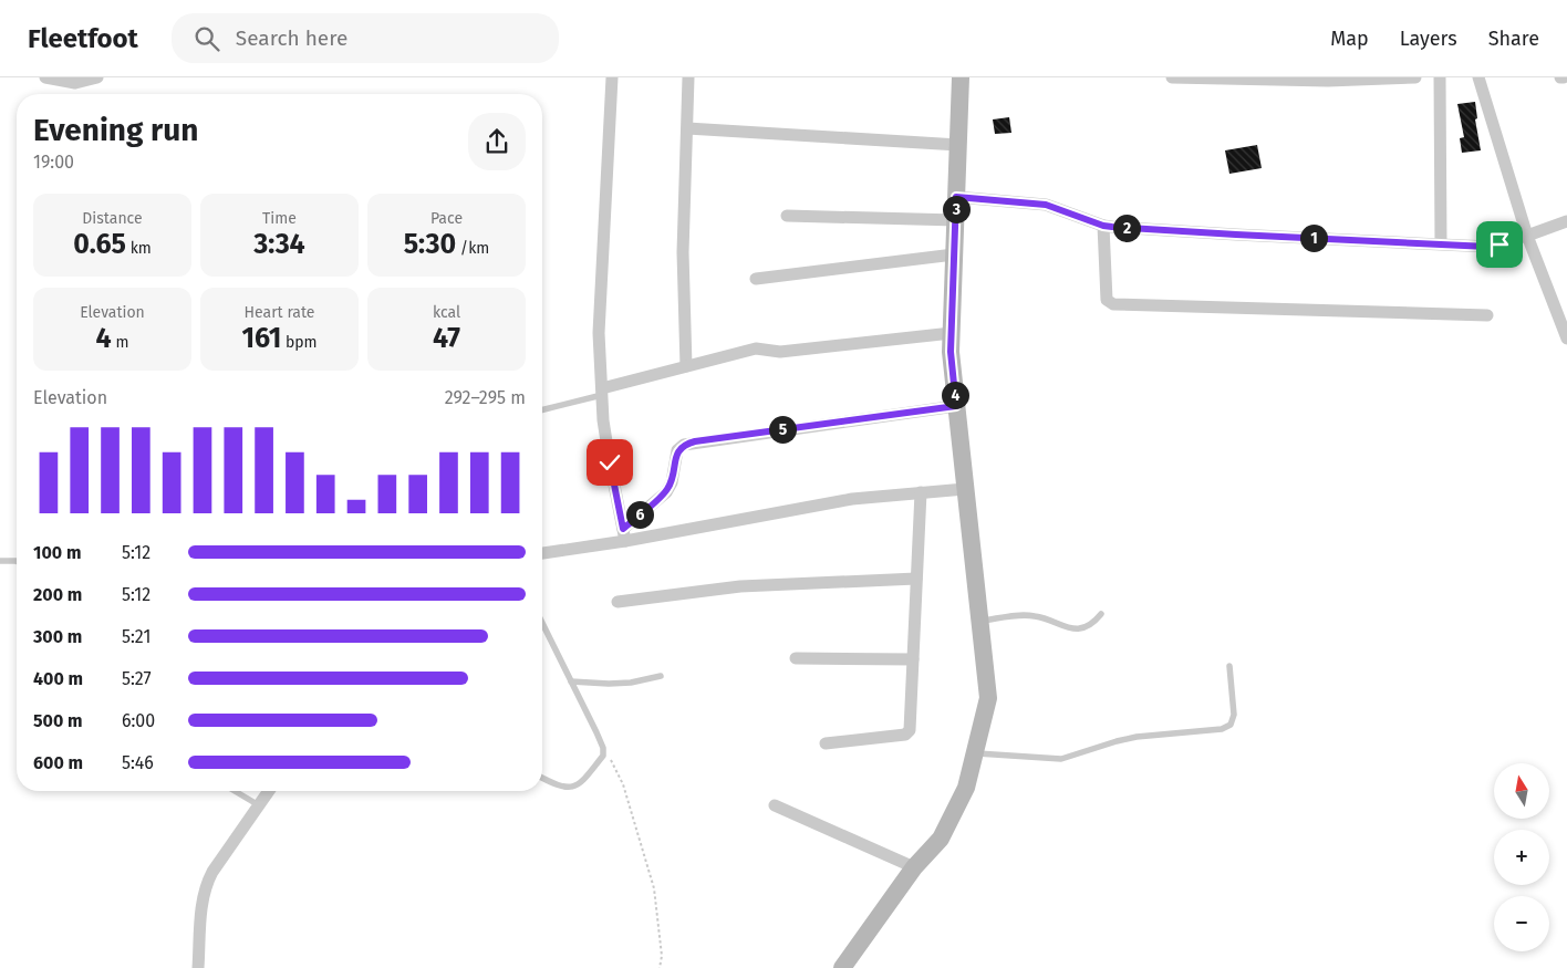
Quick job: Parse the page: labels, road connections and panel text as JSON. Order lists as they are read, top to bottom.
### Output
{
  "north": "top",
  "page": {
    "header": "Fleetfoot",
    "search": "Search here",
    "nav": ["Map", "Layers", "Share"],
    "heading": ["Evening run", "19:00"],
    "stats": [
      ["Distance", "0.65 km"],
      ["Time", "3:34"],
      ["Pace", "5:30 /km"],
      ["Elevation", "4 m"],
      ["Heart rate", "161 bpm"],
      ["kcal", "47"]
    ],
    "pins": [
      "3",
      "2",
      "1",
      "4",
      "5",
      "6"
    ],
    "chart": ["Elevation", "292–295 m"],
    "list": [
      {
        "name": "100 m",
        "note": "5:12"
      },
      {
        "name": "200 m",
        "note": "5:12"
      },
      {
        "name": "300 m",
        "note": "5:21"
      },
      {
        "name": "400 m",
        "note": "5:27"
      },
      {
        "name": "500 m",
        "note": "6:00"
      },
      {
        "name": "600 m",
        "note": "5:46"
      }
    ],
    "map_buttons": ["+", "−"]
  }
}
